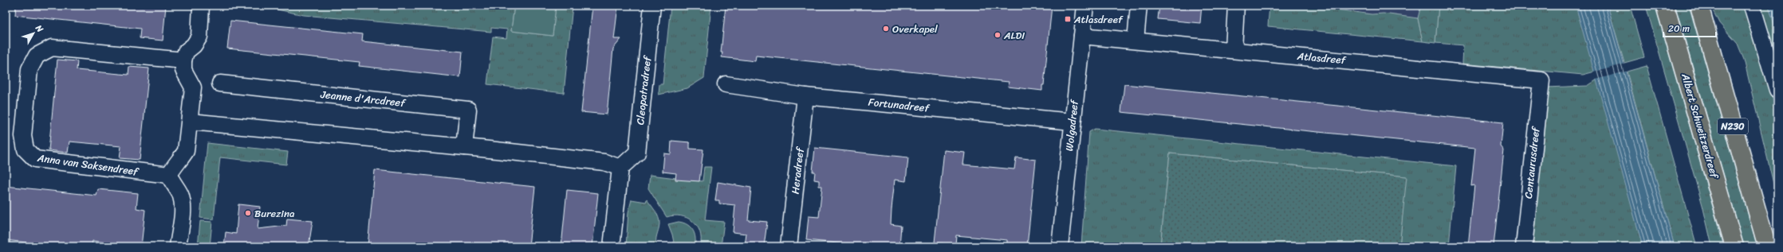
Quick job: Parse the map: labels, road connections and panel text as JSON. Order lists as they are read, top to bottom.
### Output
{
  "streets": {
    "highway": ["Albert Schweitzerdreef", "N230"],
    "street": [
      "Atlasdreef",
      "Cleopatradreef",
      "Jeanne d'Arcdreef",
      "Fortunadreef",
      "Wolgadreef",
      "Centaurusdreef",
      "Anna van Saksendreef",
      "Heradreef"
    ]
  },
  "crossings": [
    ["Atlasdreef", "Wolgadreef"],
    ["Atlasdreef", "Centaurusdreef"],
    ["Fortunadreef", "Wolgadreef"],
    ["Fortunadreef", "Heradreef"]
  ],
  "places": {
    "transit": ["Atlasdreef"],
    "other": ["Overkapel", "ALDI", "Burezina"]
  },
  "scale_bar": "20 m",
  "north": "top right"
}
